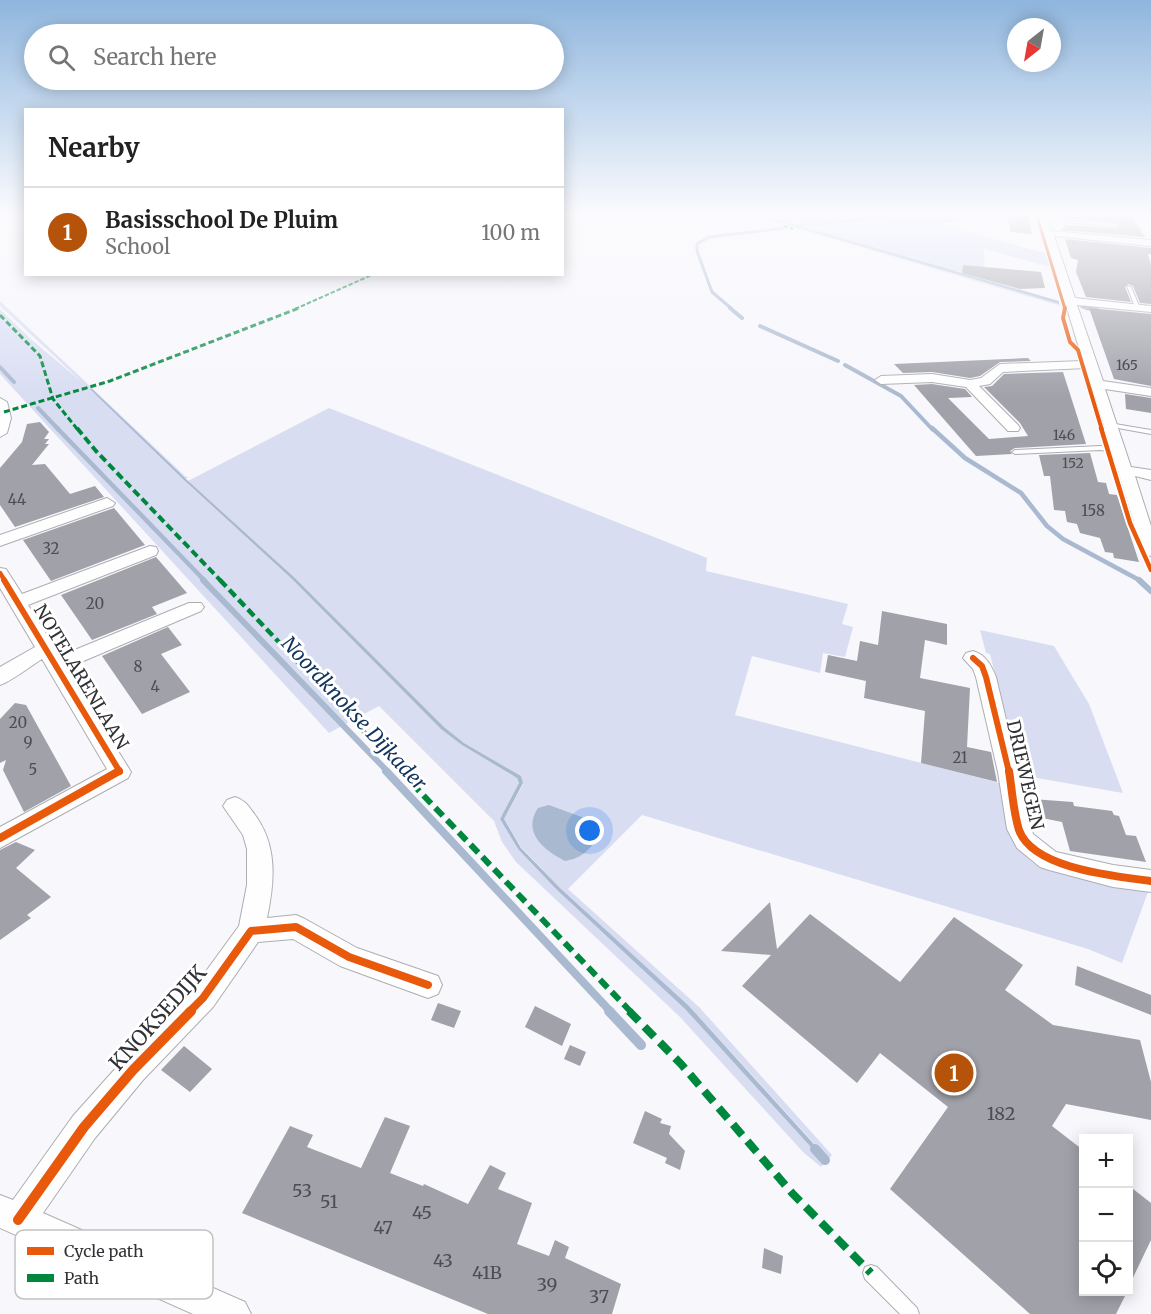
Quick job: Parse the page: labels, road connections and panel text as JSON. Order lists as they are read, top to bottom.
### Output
{
  "streets": {
    "street": ["NOTELARENLAAN", "DRIEWEGEN", "KNOKSEDIJK"]
  },
  "water": ["Noordknokse Dijkader"],
  "house_numbers": [
    "165",
    "146",
    "152",
    "44",
    "158",
    "32",
    "20",
    "8",
    "4",
    "20",
    "9",
    "21",
    "5",
    "182",
    "53",
    "51",
    "45",
    "47",
    "43",
    "41B",
    "39",
    "37"
  ],
  "legend": ["Cycle path", "Path"],
  "north": "bottom left",
  "page": {
    "search": "Search here",
    "heading": "Nearby",
    "list": [
      {
        "mark": "1",
        "name": "Basisschool De Pluim",
        "note": "School",
        "value": "100 m"
      }
    ],
    "pins": "1",
    "map_buttons": ["+", "−"]
  }
}
